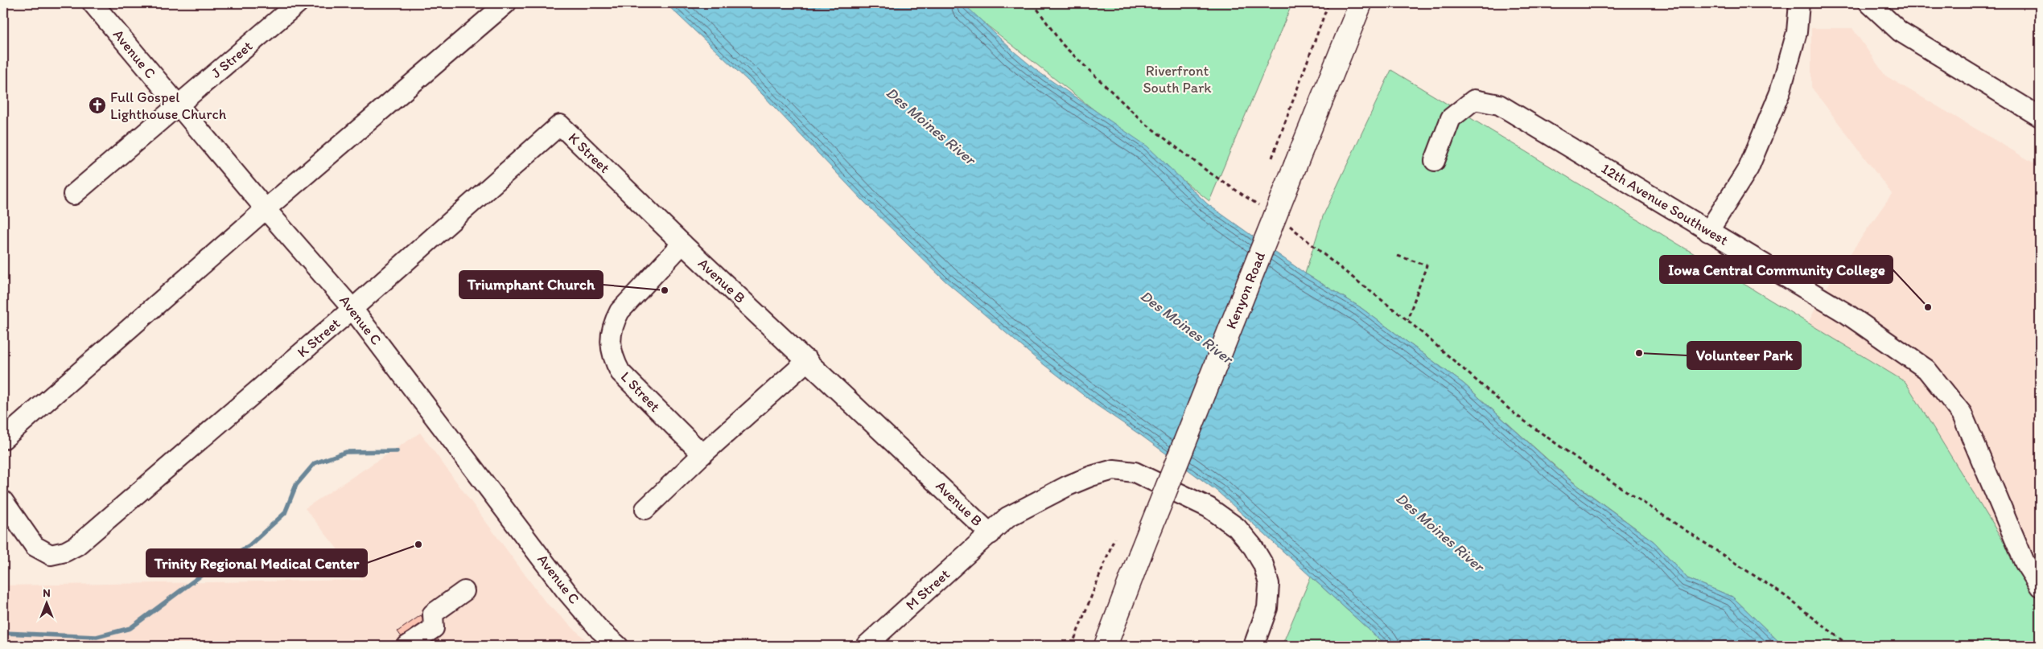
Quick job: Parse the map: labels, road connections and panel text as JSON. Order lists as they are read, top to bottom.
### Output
{
  "streets": {
    "main road": ["Kenyon Road"],
    "street": [
      "Avenue C",
      "J Street",
      "K Street",
      "12th Avenue Southwest",
      "Avenue B",
      "L Street",
      "M Street"
    ]
  },
  "crossings": [
    ["Avenue C", "J Street"],
    ["Avenue C", "K Street"],
    ["K Street", "Avenue B"],
    ["K Street", "L Street"],
    ["Avenue B", "L Street"],
    ["Avenue B", "M Street"]
  ],
  "water": ["Des Moines River"],
  "parks": ["Riverfront South Park"],
  "places": {
    "church": ["Full Gospel Lighthouse Church"],
    "other": [
      "Triumphant Church",
      "Iowa Central Community College",
      "Volunteer Park",
      "Trinity Regional Medical Center"
    ]
  },
  "north": "top"
}
